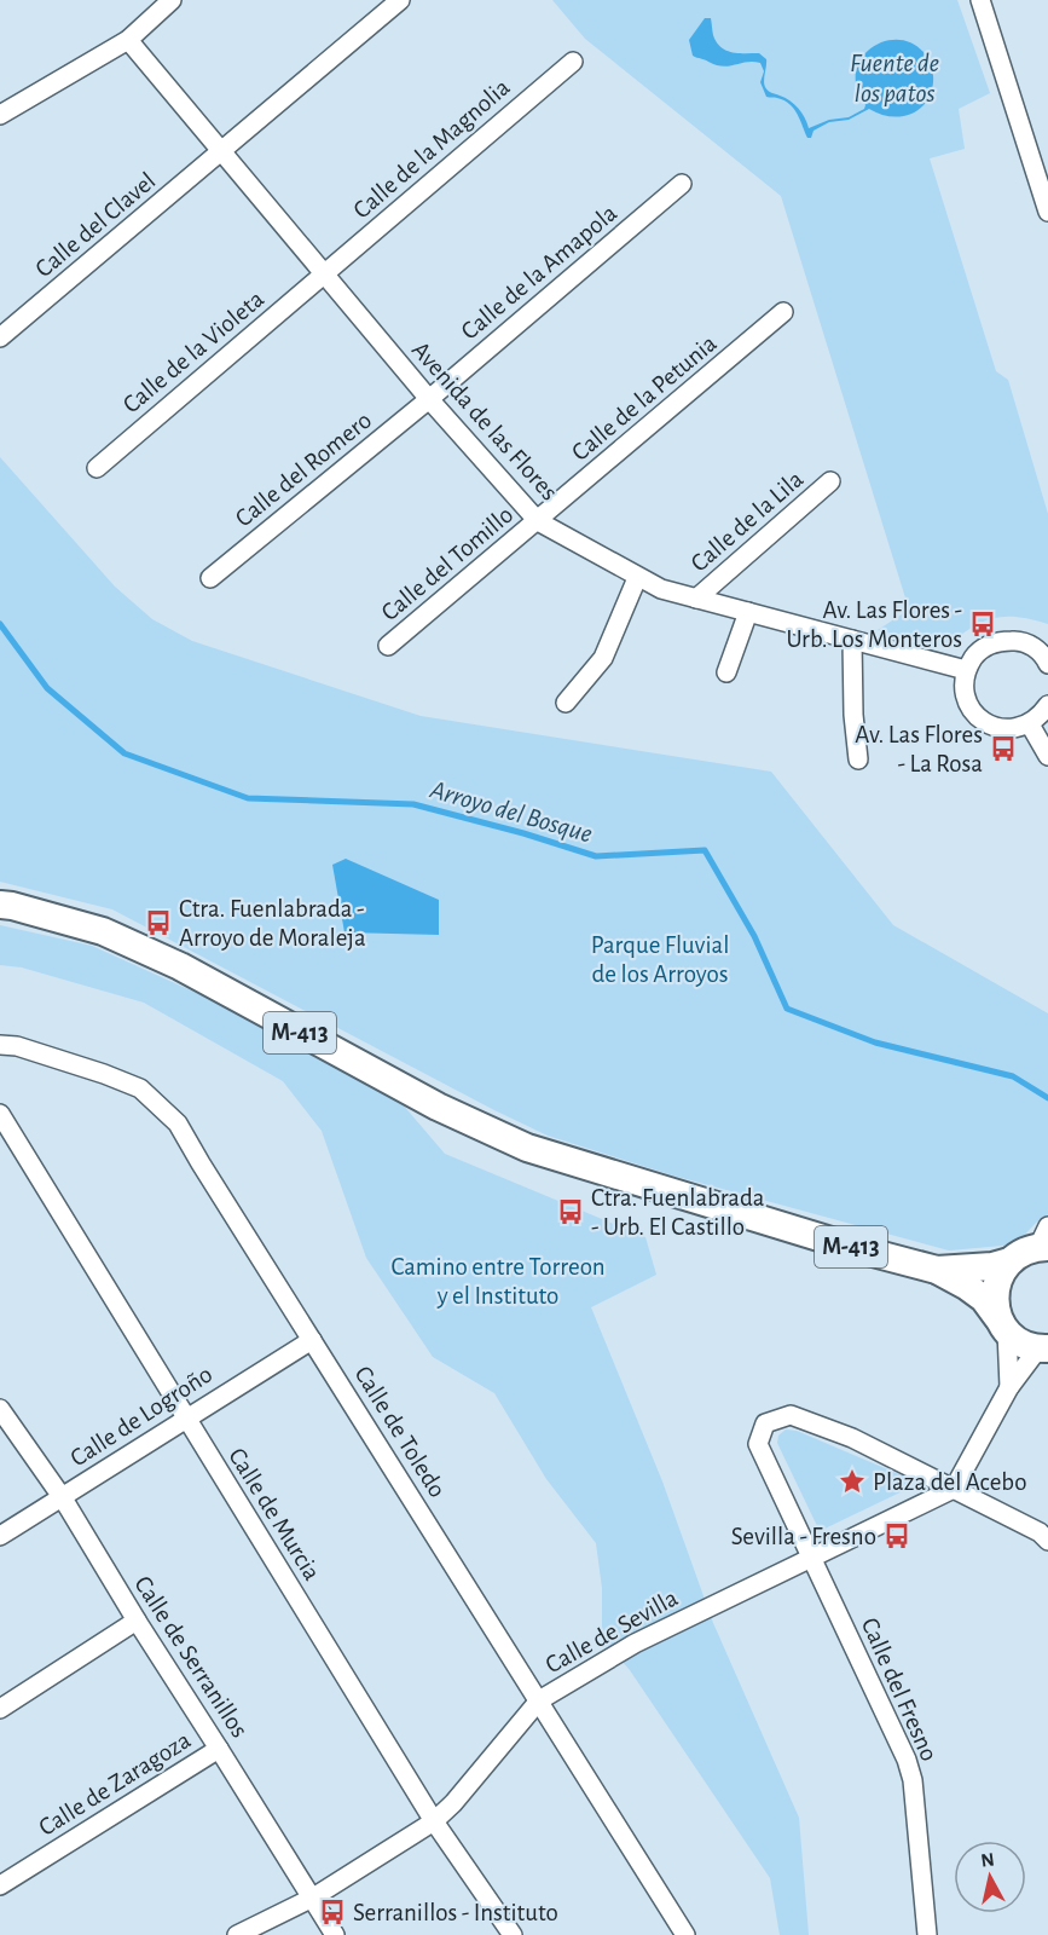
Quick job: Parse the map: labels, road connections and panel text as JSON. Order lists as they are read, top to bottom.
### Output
{
  "streets": {
    "main road": ["M-413"],
    "street": [
      "Calle de la Magnolia",
      "Calle del Clavel",
      "Calle de la Amapola",
      "Calle de la Violeta",
      "Calle de la Petunia",
      "Avenida de las Flores",
      "Calle del Romero",
      "Calle de la Lila",
      "Calle del Tomillo",
      "Calle de Logroño",
      "Calle de Toledo",
      "Calle de Murcia",
      "Calle de Sevilla",
      "Calle de Serranillos",
      "Calle del Fresno",
      "Calle de Zaragoza"
    ]
  },
  "crossings": [
    ["Calle de la Magnolia", "Calle de la Violeta"],
    ["Calle de la Magnolia", "Avenida de las Flores"],
    ["Calle del Clavel", "Avenida de las Flores"],
    ["Calle de la Amapola", "Avenida de las Flores"],
    ["Calle de la Amapola", "Calle del Romero"],
    ["Calle de la Violeta", "Avenida de las Flores"],
    ["Calle de la Petunia", "Avenida de las Flores"],
    ["Calle de la Petunia", "Calle del Tomillo"],
    ["Avenida de las Flores", "Calle del Romero"],
    ["Avenida de las Flores", "Calle de la Lila"],
    ["Avenida de las Flores", "Calle del Tomillo"],
    ["Calle de Logroño", "Calle de Toledo"],
    ["Calle de Logroño", "Calle de Murcia"],
    ["Calle de Logroño", "Calle de Serranillos"],
    ["Calle de Toledo", "Calle de Sevilla"],
    ["Calle de Murcia", "Calle de Sevilla"],
    ["Calle de Sevilla", "Calle de Serranillos"],
    ["Calle de Sevilla", "Calle del Fresno"],
    ["Calle de Serranillos", "Calle de Zaragoza"]
  ],
  "water": ["Fuente de los patos", "Arroyo del Bosque"],
  "parks": ["Parque Fluvial de los Arroyos", "Camino entre Torreon y el Instituto"],
  "places": {
    "bus stop": [
      "Av. Las Flores - Urb. Los Monteros",
      "Av. Las Flores - La Rosa",
      "Ctra. Fuenlabrada - Arroyo de Moraleja",
      "Ctra. Fuenlabrada - Urb. El Castillo",
      "Sevilla - Fresno",
      "Serranillos - Instituto"
    ],
    "place": ["Plaza del Acebo"]
  },
  "north": "top"
}
